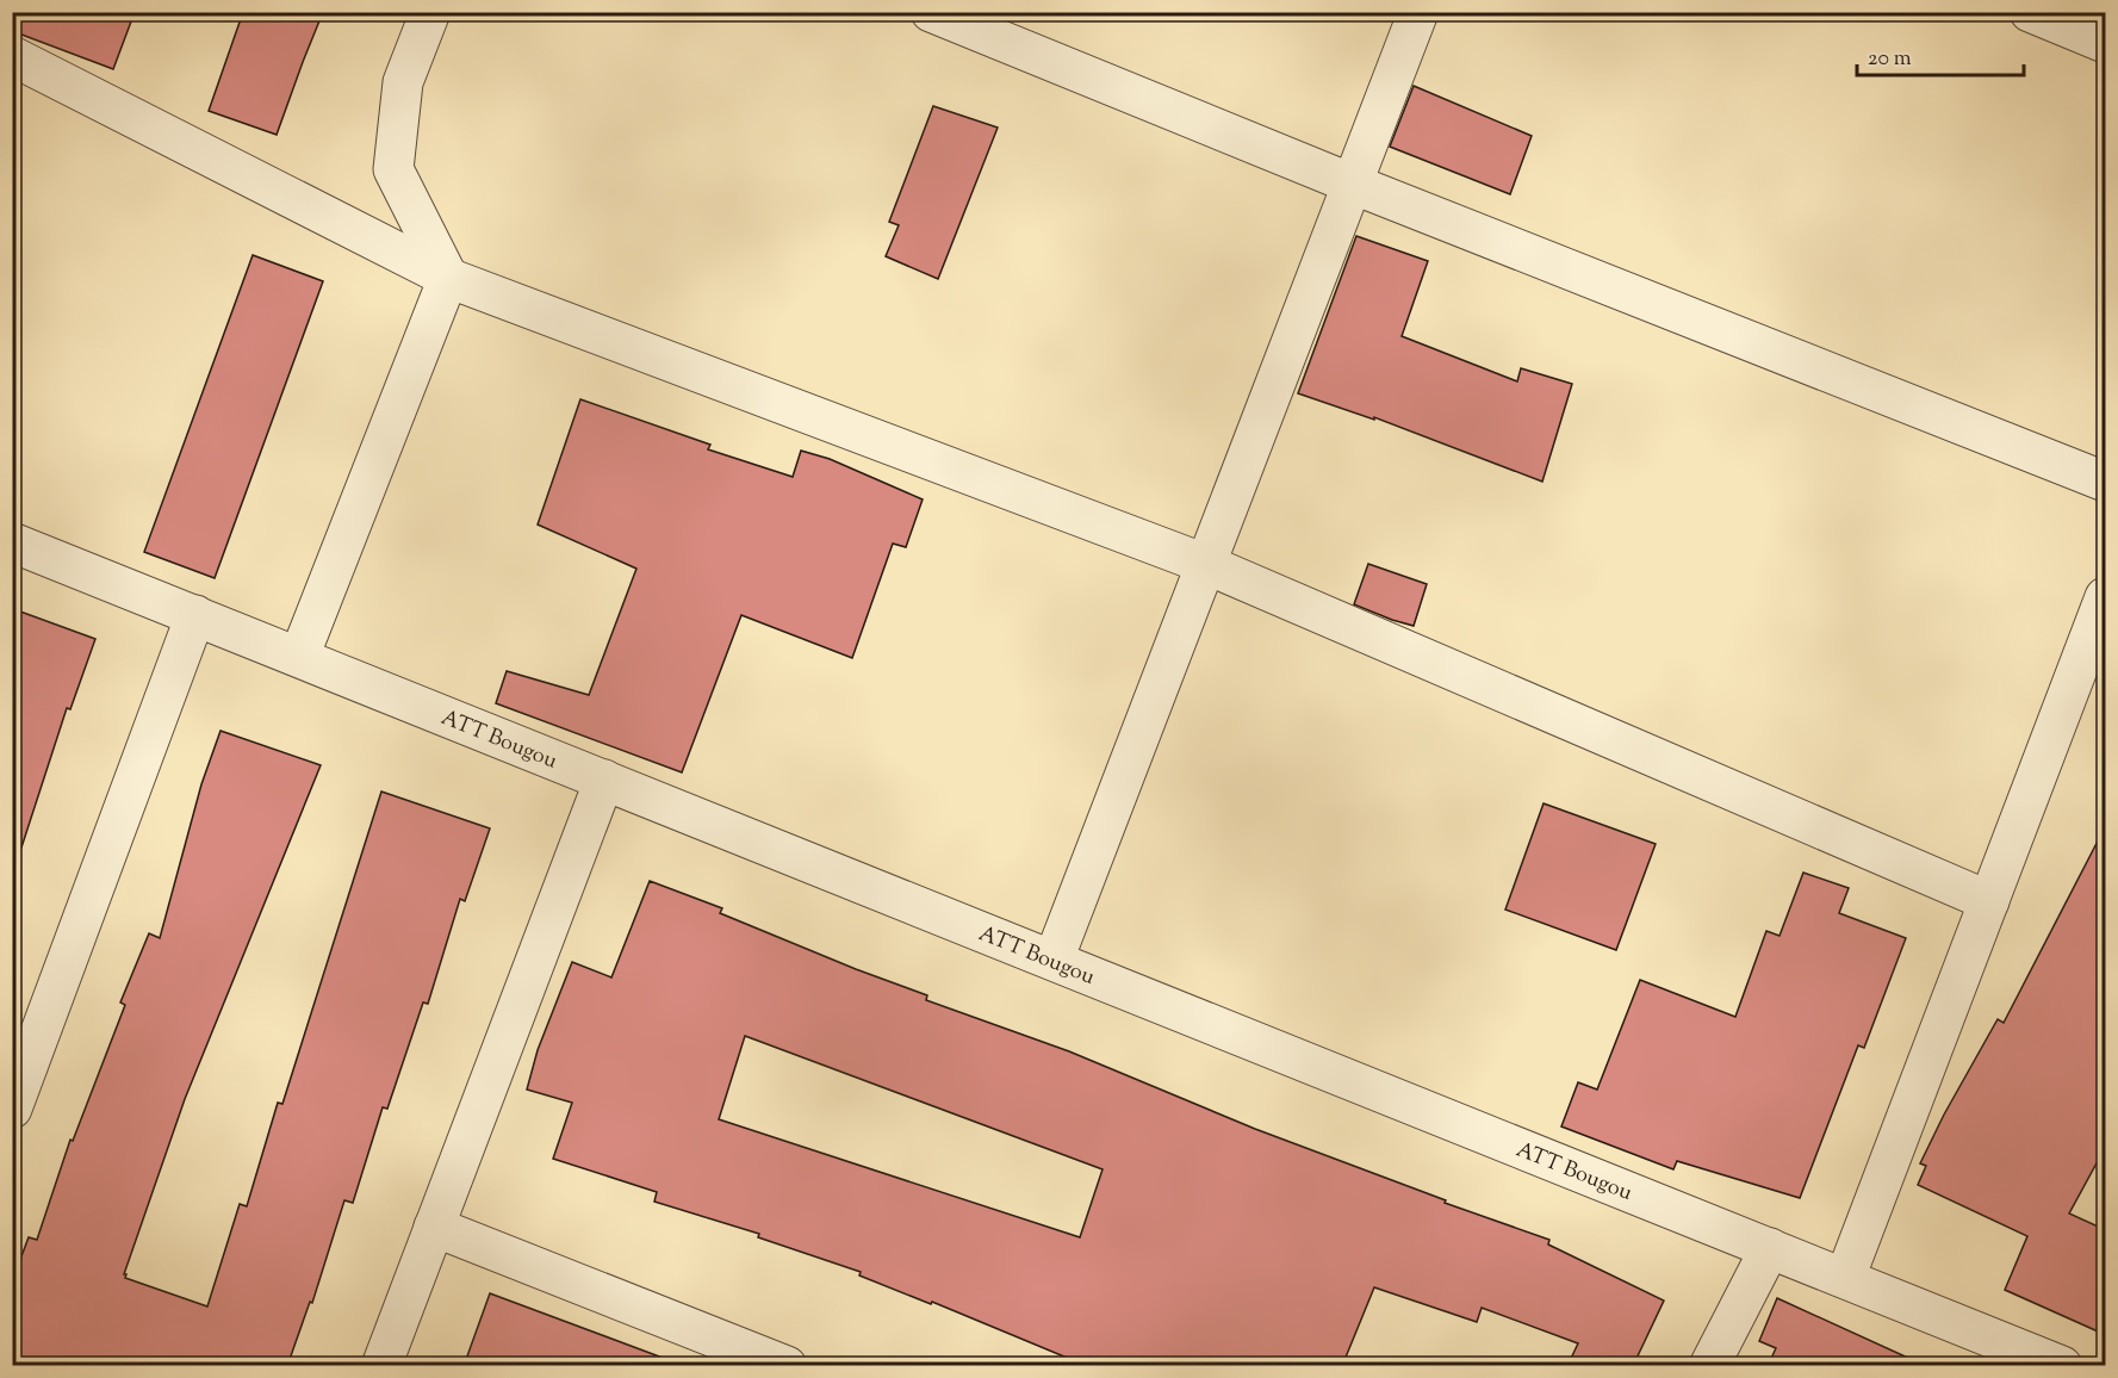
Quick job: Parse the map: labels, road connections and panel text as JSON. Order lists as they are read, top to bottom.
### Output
{
  "streets": {
    "street": ["ATT Bougou"]
  },
  "scale_bar": "20 m"
}
